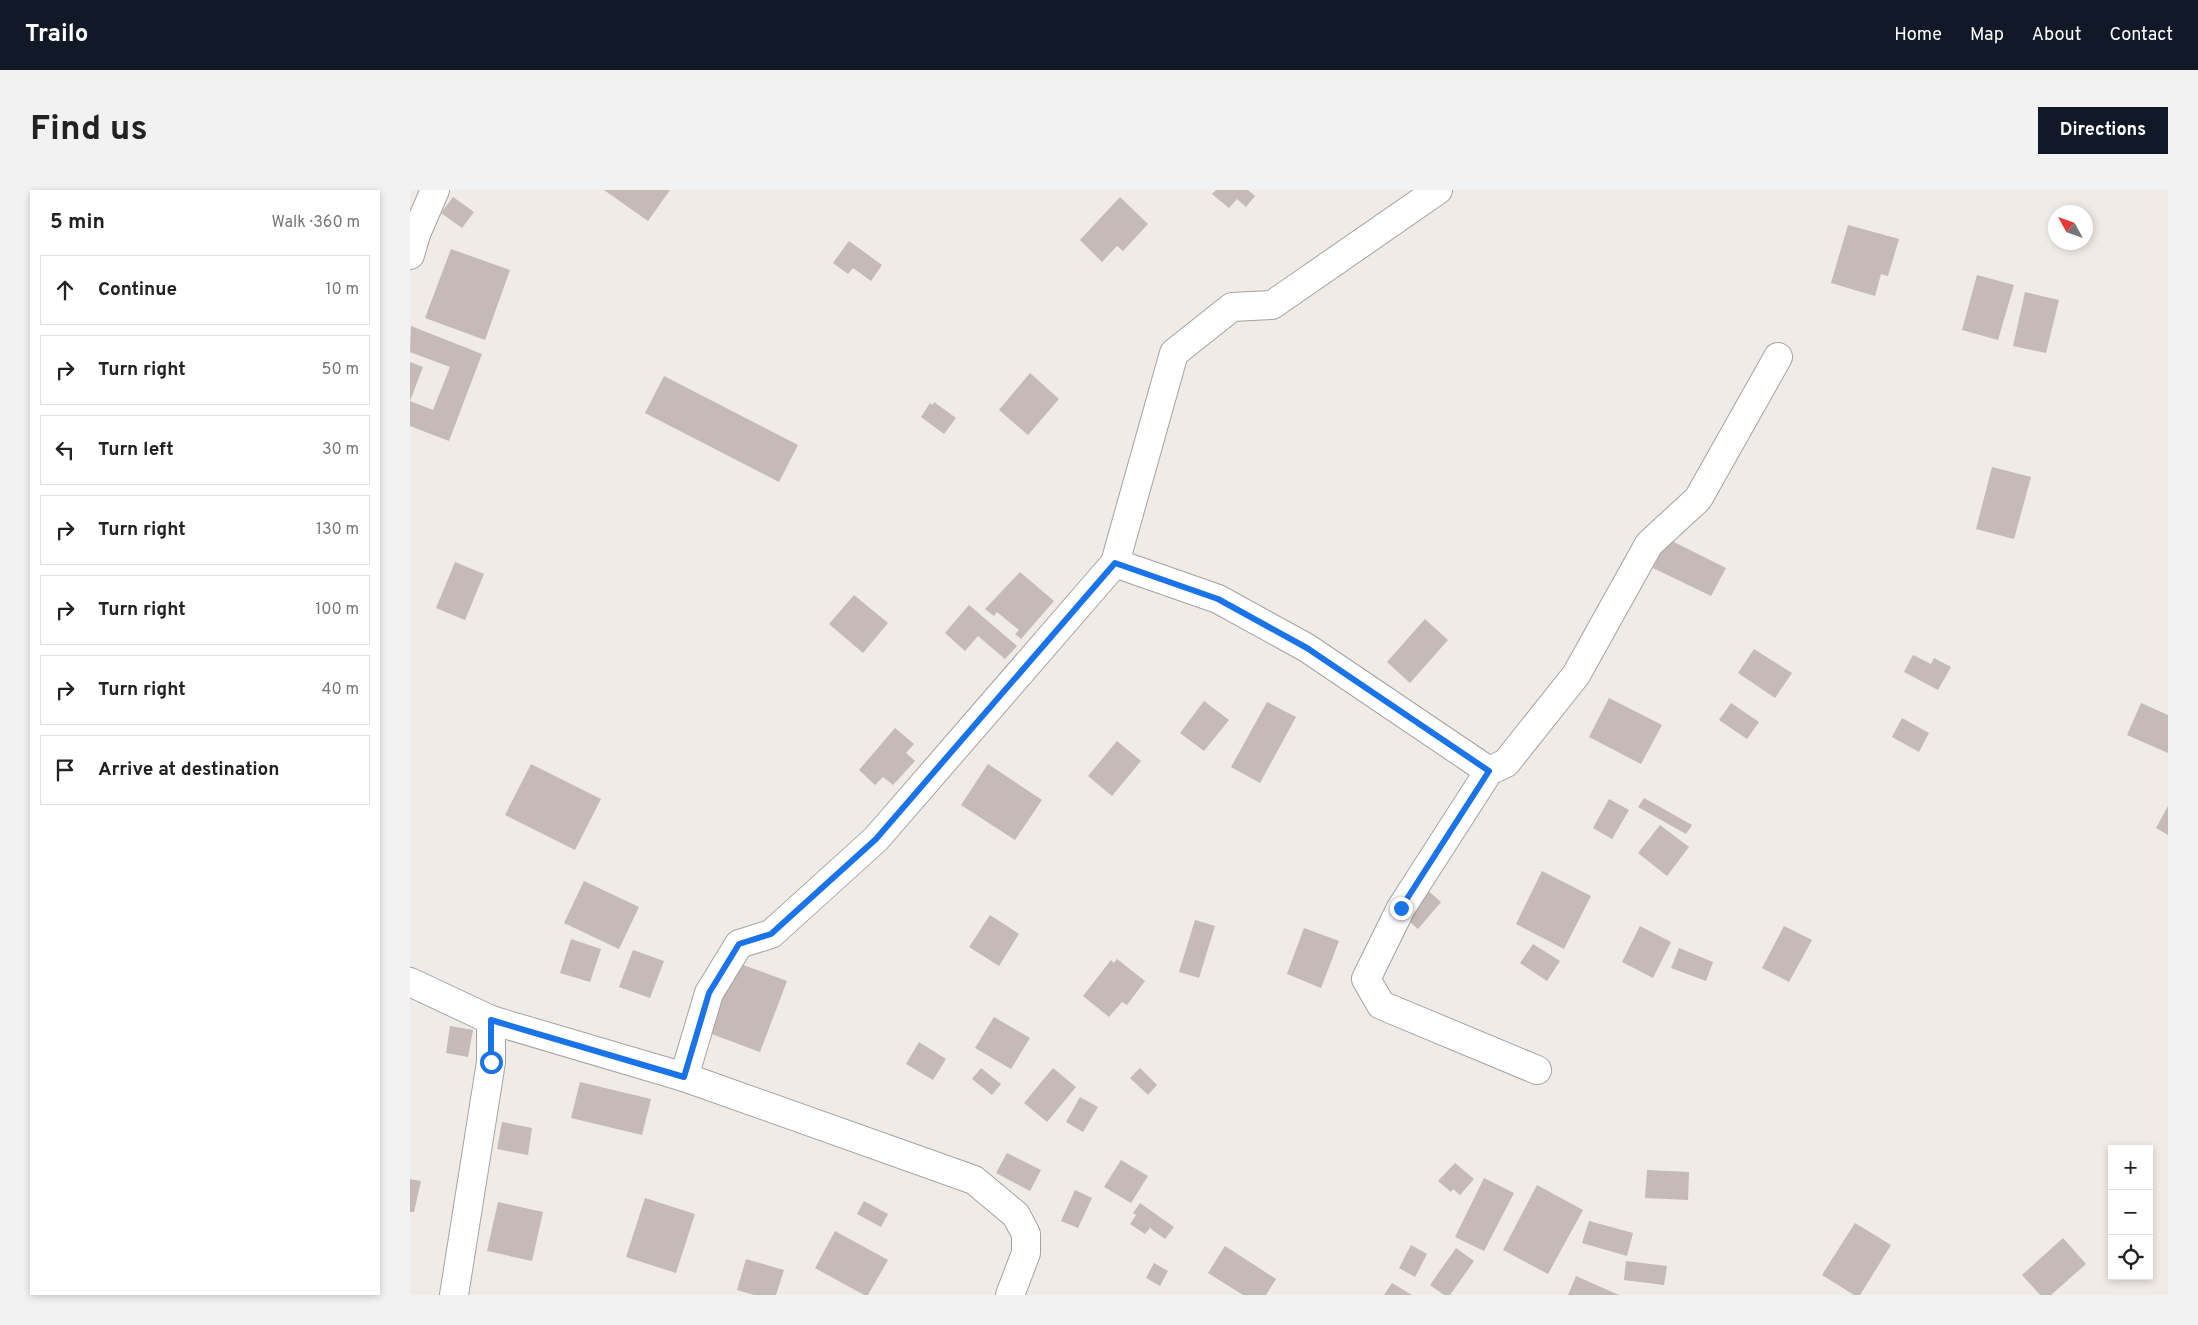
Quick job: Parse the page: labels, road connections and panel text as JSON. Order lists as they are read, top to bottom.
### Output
{
  "north": "top left",
  "page": {
    "header": "Trailo",
    "nav": [
      "Home",
      "Map",
      "About",
      "Contact"
    ],
    "buttons": "Directions",
    "title": "Find us",
    "heading": ["5 min", "Walk · 360 m"],
    "list": [
      ["Continue", "10 m"],
      ["Turn right", "50 m"],
      ["Turn left", "30 m"],
      ["Turn right", "130 m"],
      ["Turn right", "100 m"],
      ["Turn right", "40 m"],
      "Arrive at destination"
    ],
    "map_buttons": ["+", "−"]
  }
}
